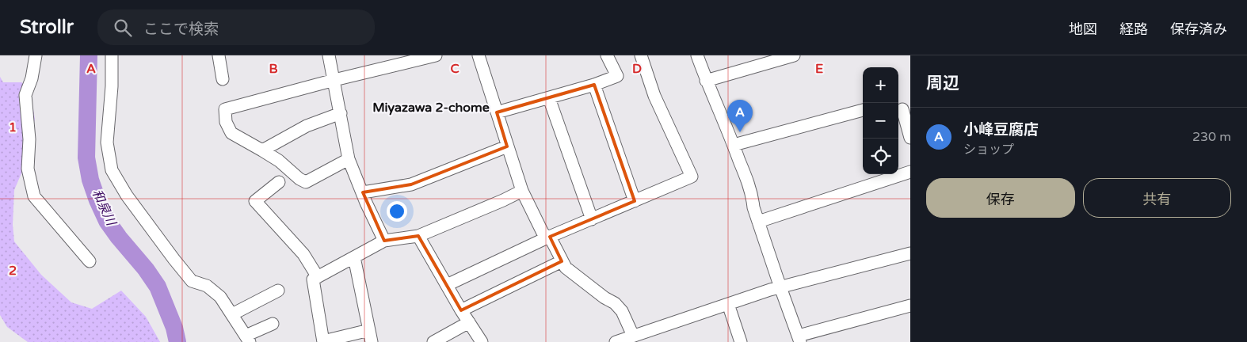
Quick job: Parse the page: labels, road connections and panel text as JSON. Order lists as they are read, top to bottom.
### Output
{
  "districts": ["Miyazawa 2-chome"],
  "water": ["和泉川"],
  "page": {
    "header": "Strollr",
    "search": "ここで検索",
    "nav": ["地図", "経路", "保存済み"],
    "heading": "周辺",
    "map_buttons": ["+", "−"],
    "pins": "A",
    "list": [
      {
        "mark": "A",
        "name": "小峰豆腐店",
        "note": "ショップ",
        "value": "230 m"
      }
    ],
    "buttons": ["保存", "共有"]
  },
  "grid": {
    "columns": [
      "A",
      "B",
      "C",
      "D",
      "E"
    ],
    "rows": ["1", "2"]
  }
}
